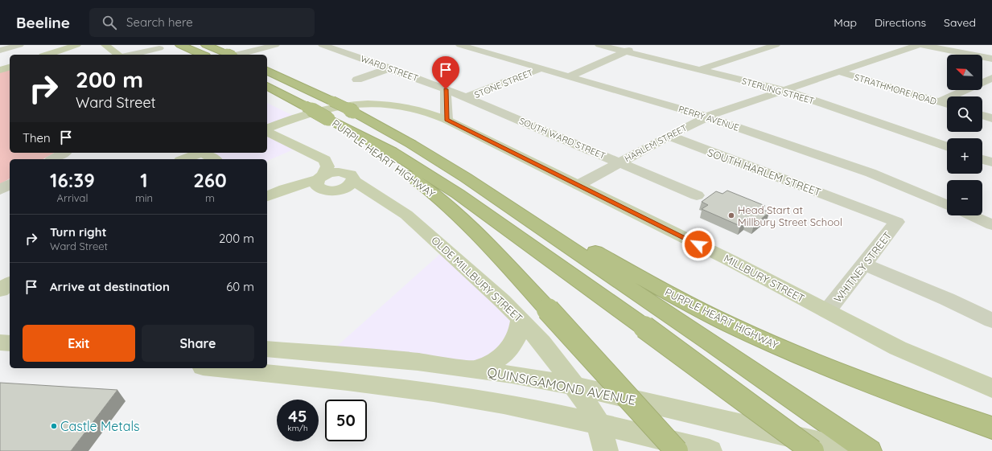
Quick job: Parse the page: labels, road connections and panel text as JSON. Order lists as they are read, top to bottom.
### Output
{
  "streets": {
    "highway": ["PURPLE HEART HIGHWAY"],
    "main road": ["MILLBURY STREET", "OLDE MILLBURY STREET", "QUINSIGAMOND AVENUE"],
    "street": [
      "WARD STREET",
      "STONE STREET",
      "STRATHMORE ROAD",
      "STERLING STREET",
      "PERRY AVENUE",
      "SOUTH WARD STREET",
      "HARLEM STREET",
      "SOUTH HARLEM STREET",
      "WHITNEY STREET"
    ]
  },
  "crossings": [
    ["WARD STREET", "SOUTH WARD STREET"],
    ["STONE STREET", "PERRY AVENUE"],
    ["STONE STREET", "SOUTH WARD STREET"],
    ["STRATHMORE ROAD", "HARLEM STREET"],
    ["STERLING STREET", "HARLEM STREET"],
    ["PERRY AVENUE", "HARLEM STREET"],
    ["SOUTH WARD STREET", "HARLEM STREET"],
    ["HARLEM STREET", "SOUTH HARLEM STREET"],
    ["HARLEM STREET", "MILLBURY STREET"],
    ["SOUTH HARLEM STREET", "WHITNEY STREET"],
    ["WHITNEY STREET", "MILLBURY STREET"],
    ["OLDE MILLBURY STREET", "QUINSIGAMOND AVENUE"]
  ],
  "places": ["Head Start at Millbury Street School", "Castle Metals"],
  "north": "top left",
  "page": {
    "header": "Beeline",
    "search": "Search here",
    "nav": ["Map", "Directions", "Saved"],
    "map_buttons": ["+", "−"],
    "turn": ["200 m", "Ward Street"],
    "then": "Then",
    "eta": [
      "16:39",
      "Arrival",
      "1",
      "min",
      "260",
      "m"
    ],
    "list": [
      {
        "name": "Turn right",
        "note": "Ward Street",
        "value": "200 m"
      },
      {
        "name": "Arrive at destination",
        "value": "60 m"
      }
    ],
    "buttons": ["Exit", "Share"],
    "speed": "45 km/h",
    "limit": "50"
  }
}
